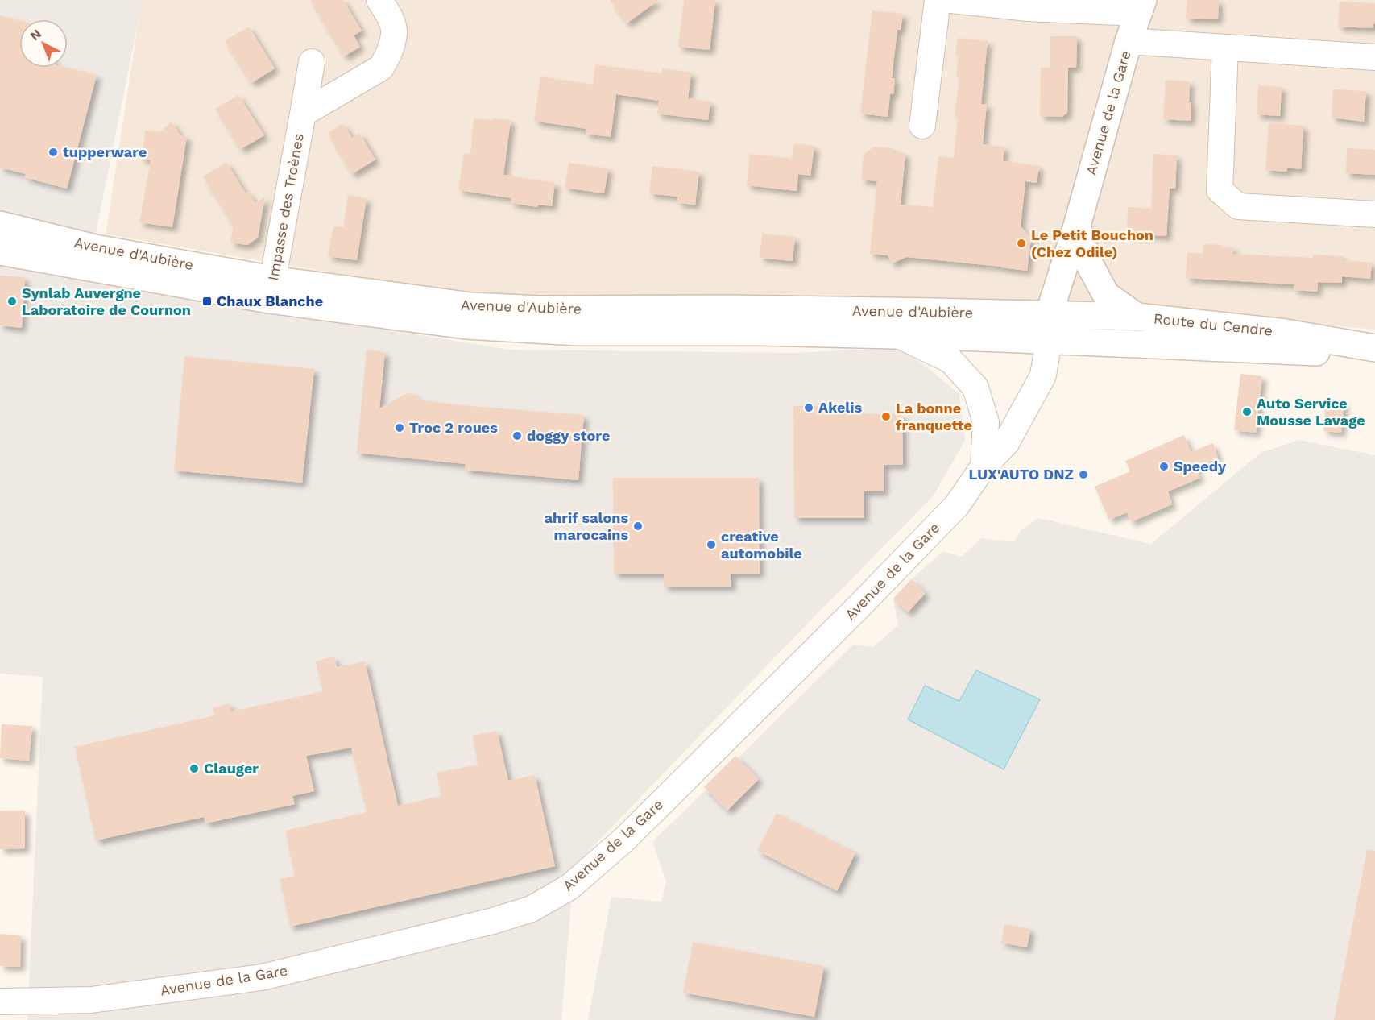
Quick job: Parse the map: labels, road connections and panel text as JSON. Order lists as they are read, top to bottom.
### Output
{
  "streets": {
    "main road": ["Avenue de la Gare", "Avenue d'Aubière", "Route du Cendre"],
    "street": ["Impasse des Troènes"]
  },
  "crossings": [
    ["Avenue de la Gare", "Avenue d'Aubière"],
    ["Avenue de la Gare", "Route du Cendre"],
    ["Impasse des Troènes", "Avenue d'Aubière"],
    ["Avenue d'Aubière", "Route du Cendre"]
  ],
  "places": {
    "other": [
      "tupperware",
      "Le Petit Bouchon (Chez Odile)",
      "Synlab Auvergne Laboratoire de Cournon",
      "Akelis",
      "Auto Service Mousse Lavage",
      "La bonne franquette",
      "Troc 2 roues",
      "doggy store",
      "Speedy",
      "LUX'AUTO DNZ",
      "ahrif salons marocains",
      "creative automobile",
      "Clauger"
    ],
    "transit": ["Chaux Blanche"]
  },
  "north": "top left"
}
